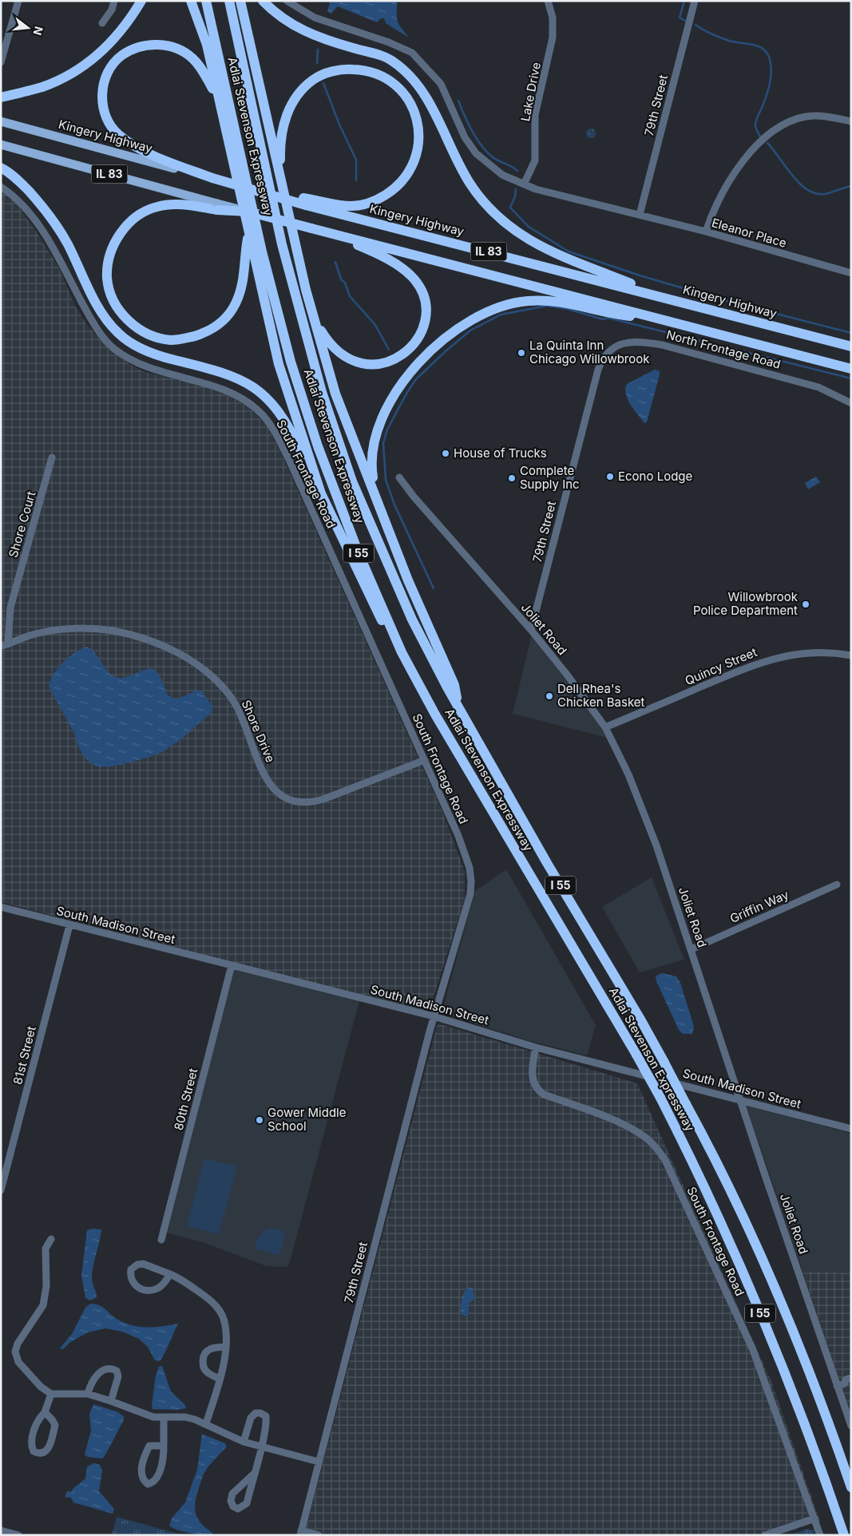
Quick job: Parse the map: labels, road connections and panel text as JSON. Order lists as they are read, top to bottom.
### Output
{
  "streets": {
    "highway": [
      "Kingery Highway",
      "Adlai Stevenson Expressway",
      "IL 83",
      "I 55"
    ],
    "street": [
      "Lake Drive",
      "79th Street",
      "Eleanor Place",
      "North Frontage Road",
      "South Frontage Road",
      "Shore Court",
      "Joliet Road",
      "Quincy Street",
      "Shore Drive",
      "Griffin Way",
      "South Madison Street",
      "81st Street",
      "80th Street"
    ]
  },
  "crossings": [
    ["79th Street", "Eleanor Place"],
    ["79th Street", "North Frontage Road"],
    ["79th Street", "South Frontage Road"],
    ["79th Street", "Joliet Road"],
    ["79th Street", "South Madison Street"],
    ["South Frontage Road", "Shore Drive"],
    ["South Frontage Road", "South Madison Street"],
    ["Shore Court", "Shore Drive"],
    ["Joliet Road", "Quincy Street"],
    ["Joliet Road", "Griffin Way"],
    ["Joliet Road", "South Madison Street"],
    ["South Madison Street", "81st Street"],
    ["South Madison Street", "80th Street"]
  ],
  "places": [
    "La Quinta Inn Chicago Willowbrook",
    "House of Trucks",
    "Econo Lodge",
    "Complete Supply Inc",
    "Willowbrook Police Department",
    "Dell Rhea's Chicken Basket",
    "Gower Middle School"
  ],
  "north": "right"
}
